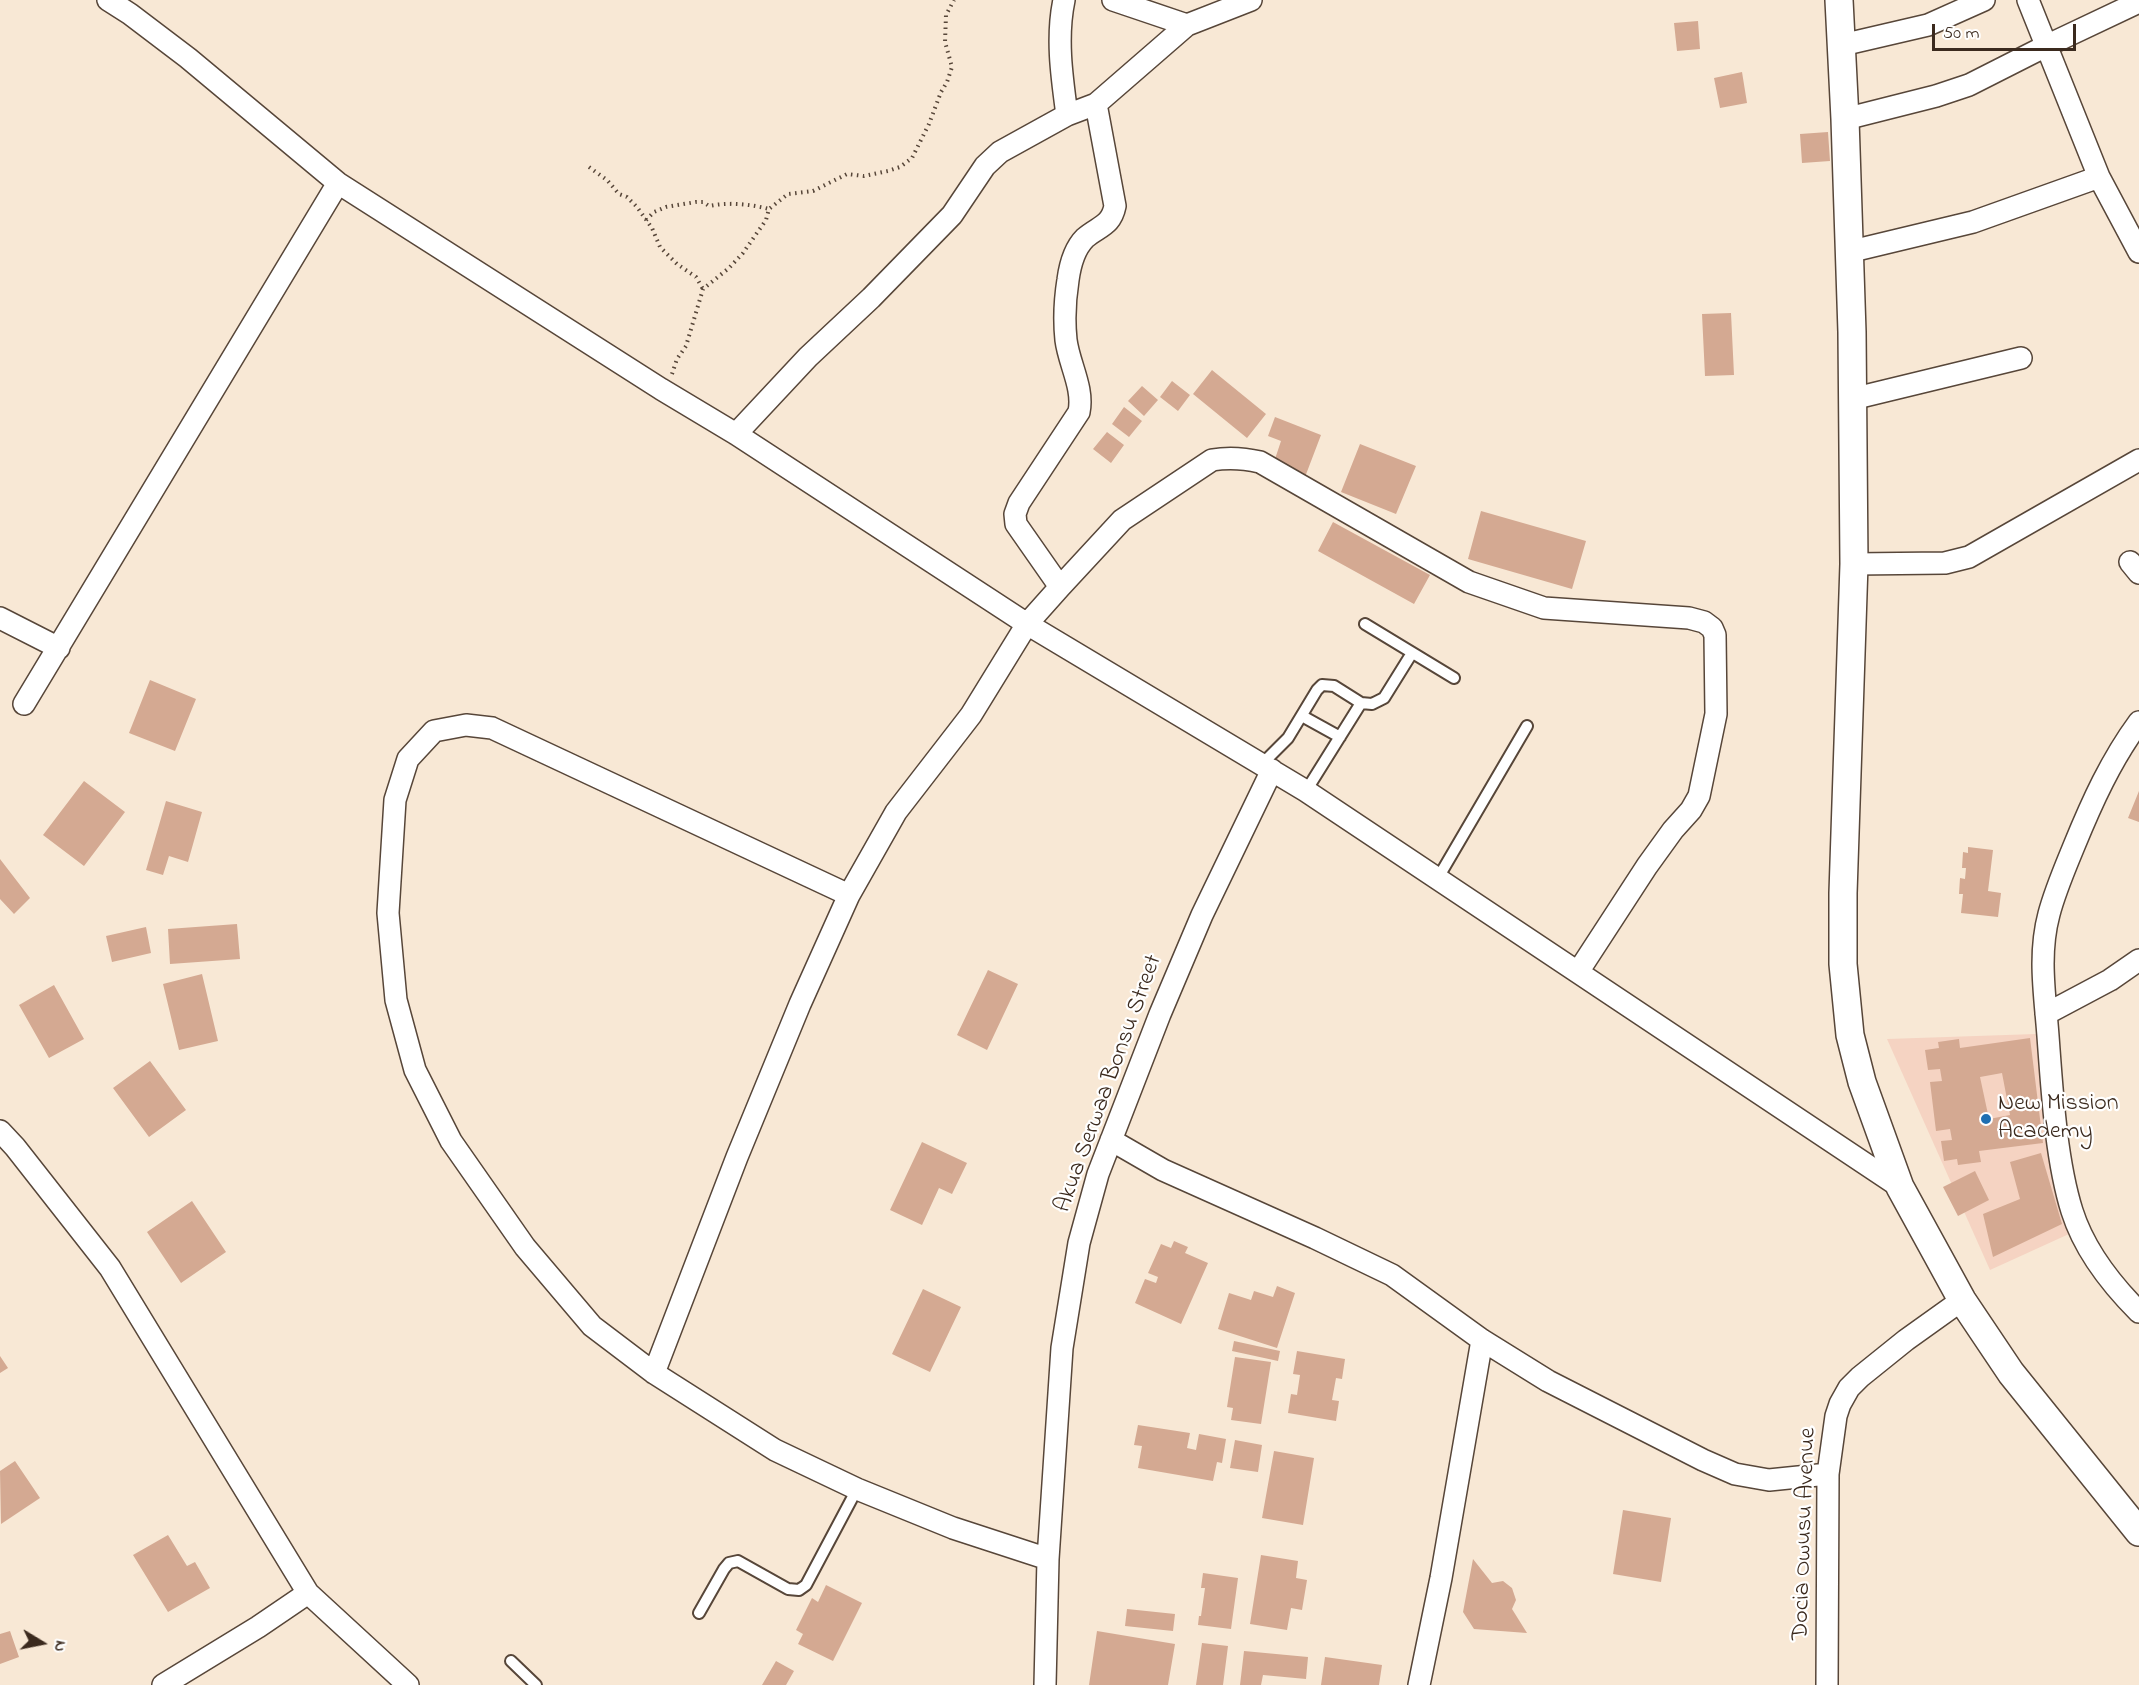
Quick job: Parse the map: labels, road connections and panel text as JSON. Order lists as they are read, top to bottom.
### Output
{
  "streets": {
    "street": ["Akua Serwaa Bonsu Street", "Docia Owusu Avenue"]
  },
  "places": ["New Mission Academy"],
  "scale_bar": "50 m",
  "north": "right"
}
